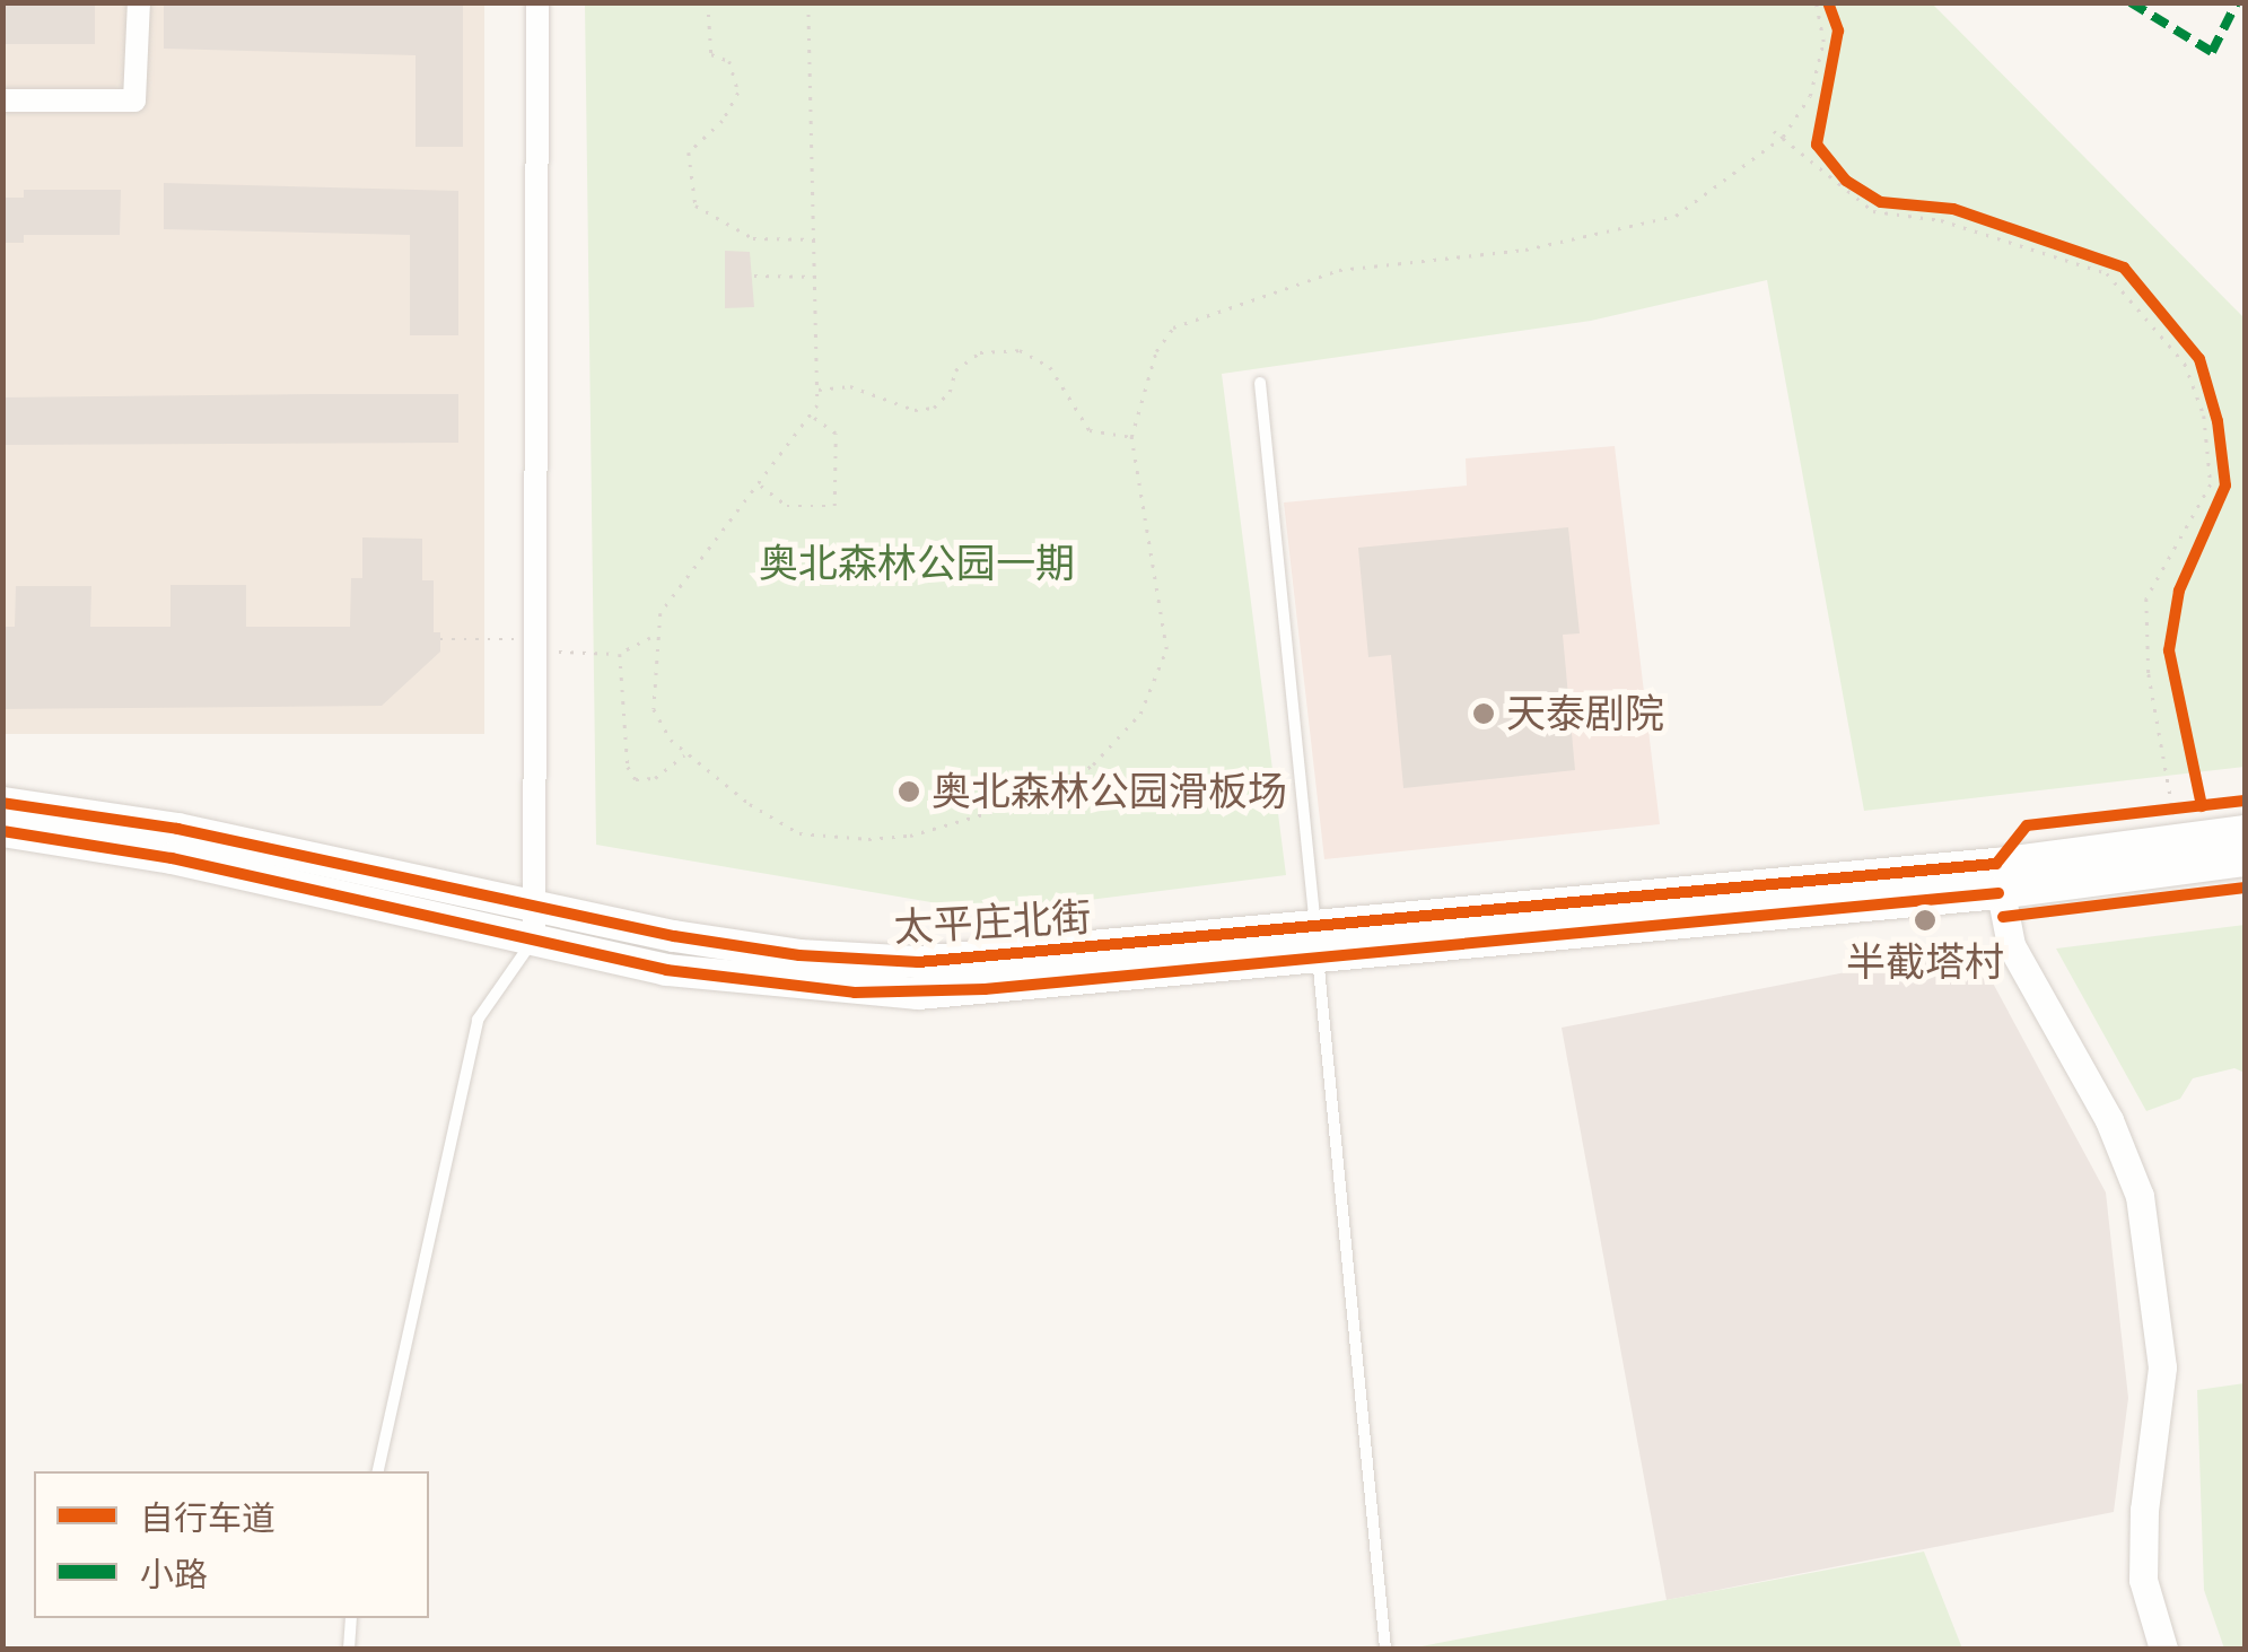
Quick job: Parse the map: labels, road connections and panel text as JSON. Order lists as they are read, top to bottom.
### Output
{
  "streets": {
    "main road": ["太平庄北街"]
  },
  "parks": ["奥北森林公园一期"],
  "places": ["天泰剧院", "奥北森林公园滑板场", "半截塔村"],
  "legend": ["自行车道", "小路"]
}
